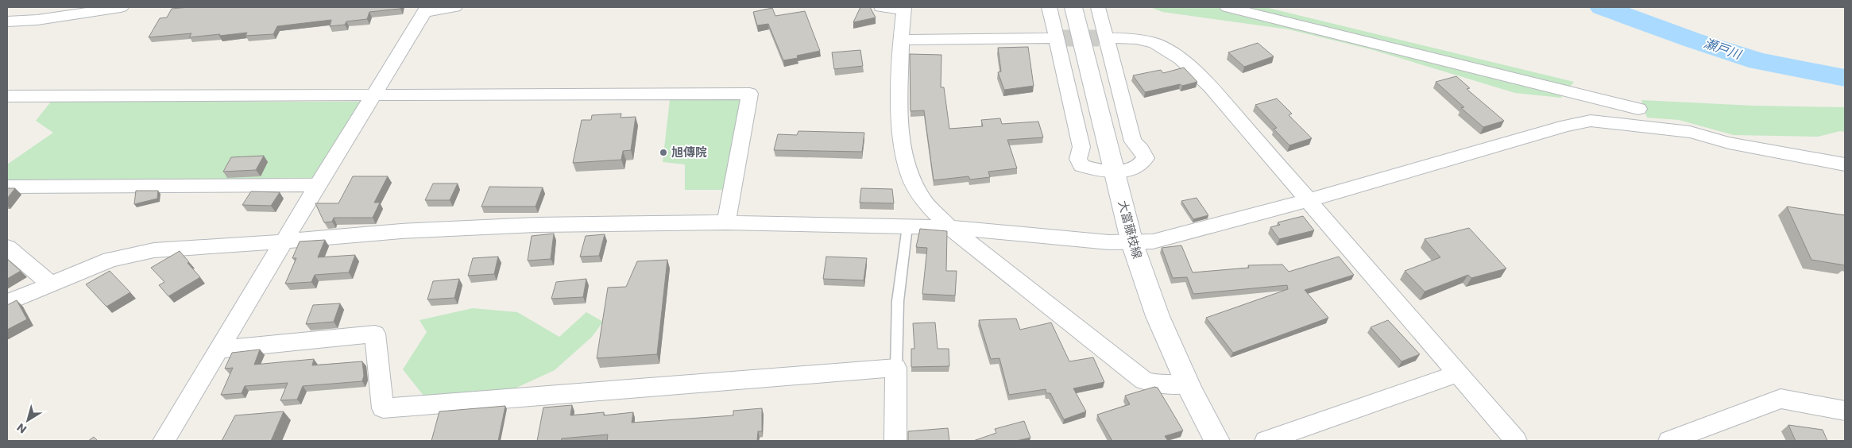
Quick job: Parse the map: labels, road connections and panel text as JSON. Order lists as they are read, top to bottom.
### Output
{
  "streets": {
    "main road": ["大富藤枝線"]
  },
  "water": ["瀬戸川"],
  "places": ["旭傳院"],
  "north": "bottom left"
}
